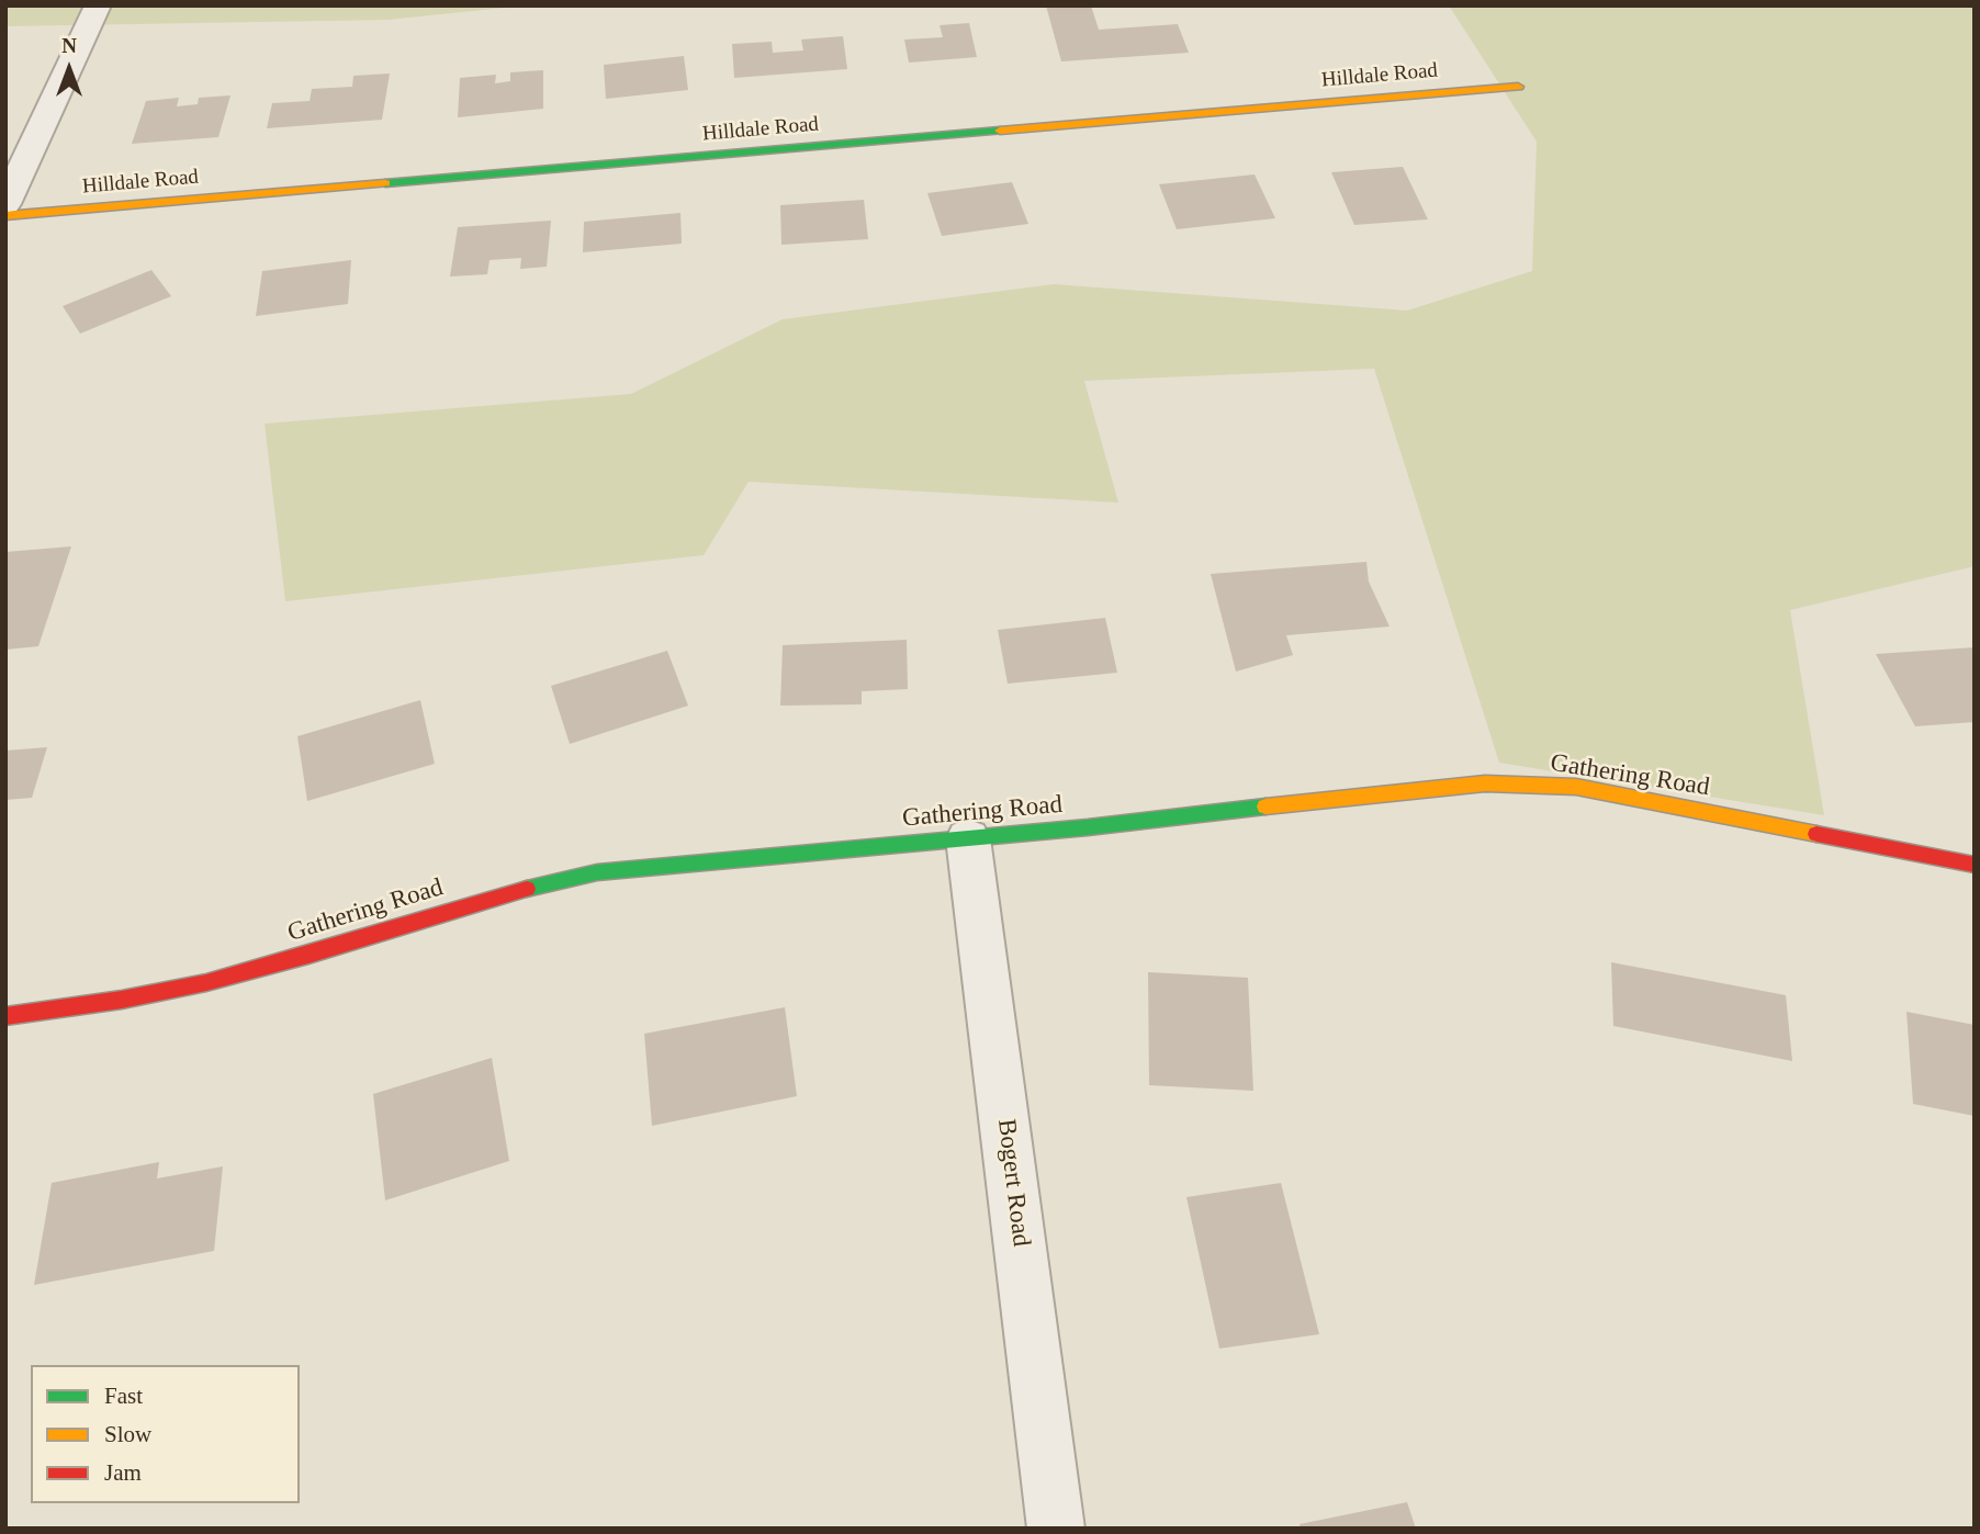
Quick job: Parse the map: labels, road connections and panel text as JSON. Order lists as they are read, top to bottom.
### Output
{
  "streets": {
    "street": ["Hilldale Road", "Gathering Road", "Bogert Road"]
  },
  "crossings": [
    ["Gathering Road", "Bogert Road"]
  ],
  "legend": ["Fast", "Slow", "Jam"],
  "north": "top"
}
